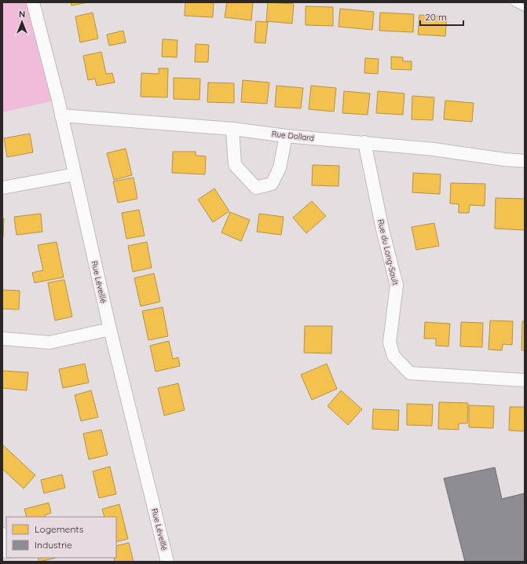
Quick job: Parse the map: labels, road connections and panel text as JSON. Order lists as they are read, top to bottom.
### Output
{
  "streets": {
    "street": ["Rue Dollard", "Rue du Long-Sault", "Rue Léveillé"]
  },
  "crossings": [
    ["Rue Dollard", "Rue du Long-Sault"],
    ["Rue Dollard", "Rue Léveillé"]
  ],
  "legend": ["Logements", "Industrie"],
  "scale_bar": "20 m",
  "north": "top"
}
